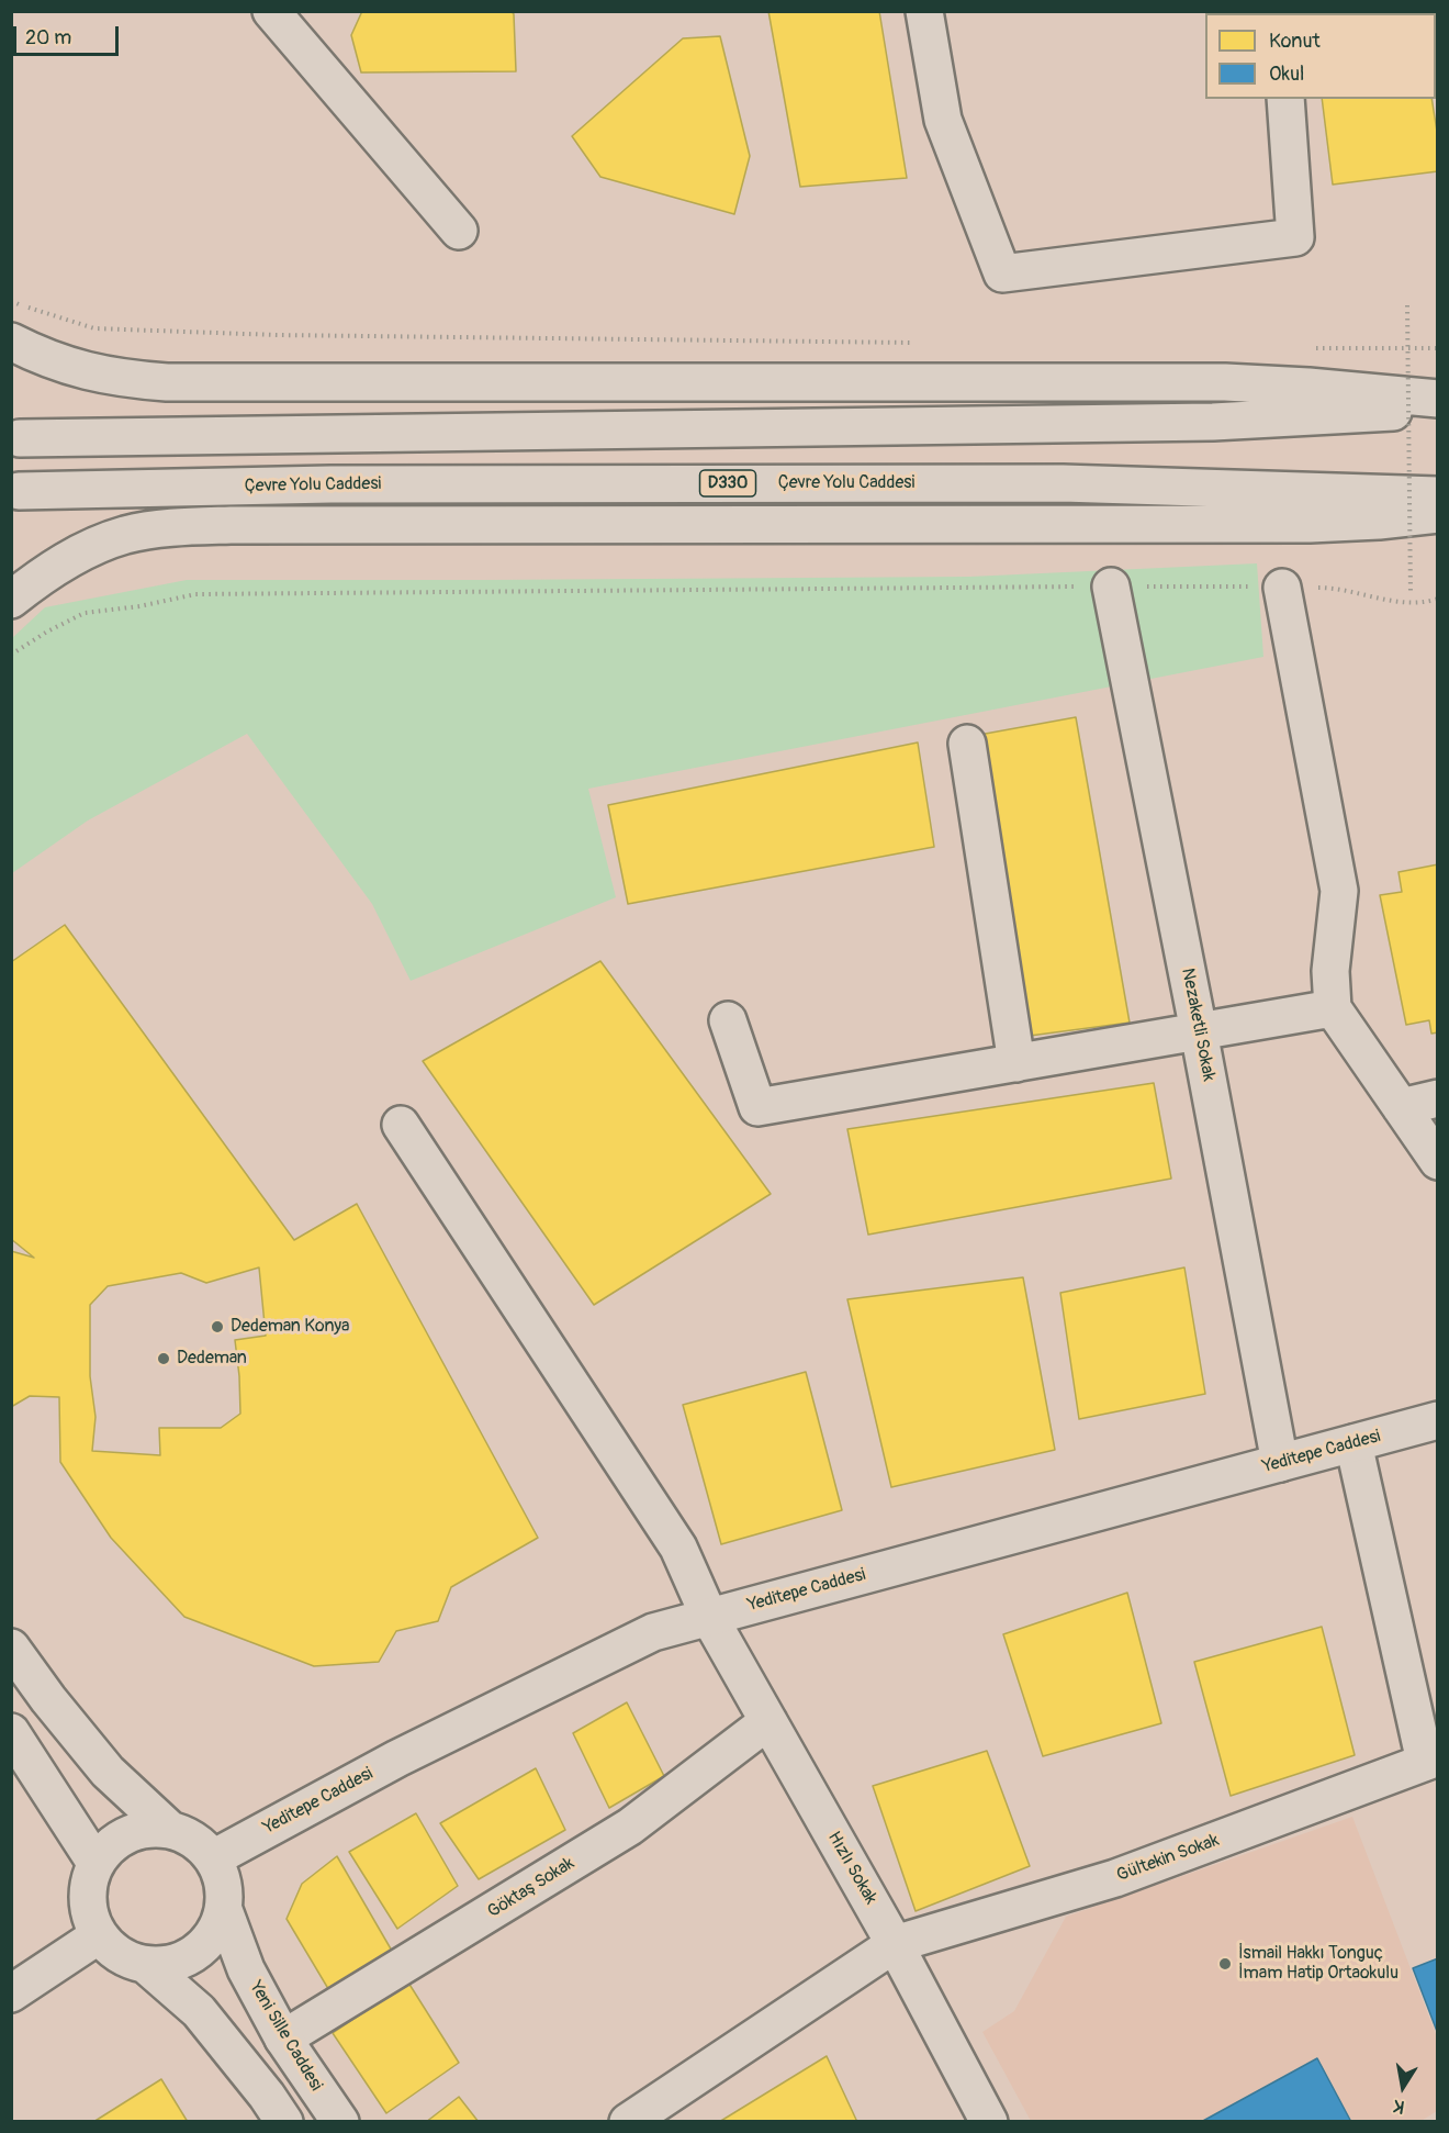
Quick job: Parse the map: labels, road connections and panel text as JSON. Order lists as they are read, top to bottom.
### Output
{
  "streets": {
    "main road": [
      "D330",
      "Çevre Yolu Caddesi",
      "Nezaketli Sokak",
      "Yeditepe Caddesi",
      "Gültekin Sokak",
      "Hızlı Sokak",
      "Göktaş Sokak",
      "Yeni Sille Caddesi"
    ]
  },
  "crossings": [
    ["Nezaketli Sokak", "Yeditepe Caddesi"],
    ["Yeditepe Caddesi", "Hızlı Sokak"],
    ["Yeditepe Caddesi", "Yeni Sille Caddesi"],
    ["Gültekin Sokak", "Hızlı Sokak"],
    ["Hızlı Sokak", "Göktaş Sokak"],
    ["Göktaş Sokak", "Yeni Sille Caddesi"]
  ],
  "places": ["Dedeman Konya", "Dedeman", "İsmail Hakkı Tonguç İmam Hatip Ortaokulu"],
  "legend": ["Konut", "Okul"],
  "scale_bar": "20 m",
  "north": "bottom"
}
